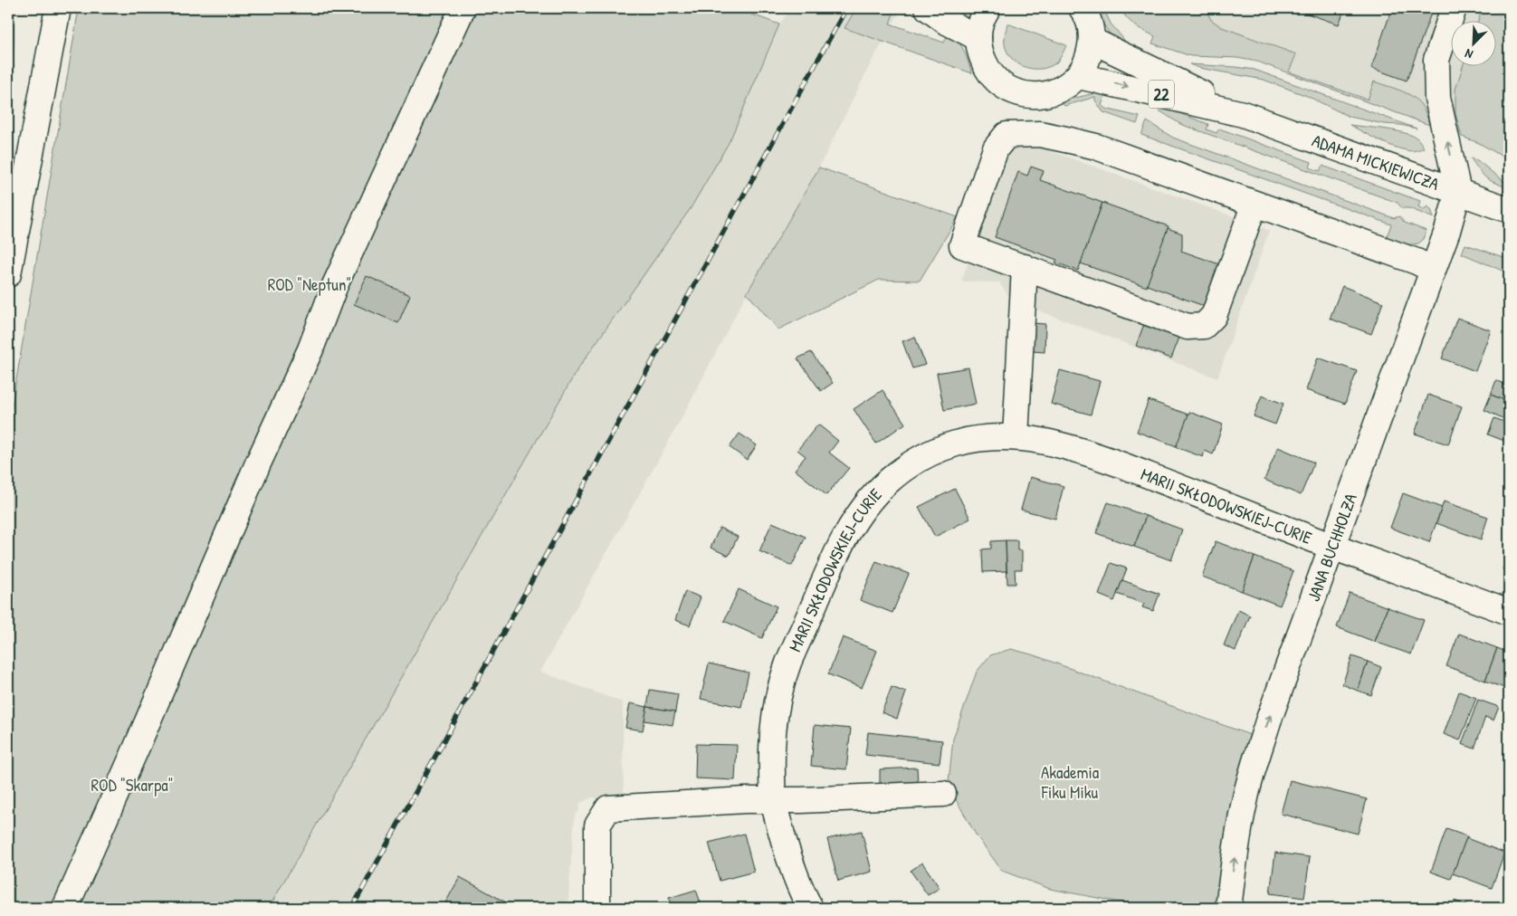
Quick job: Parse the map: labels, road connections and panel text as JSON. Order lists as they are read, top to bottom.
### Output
{
  "streets": {
    "street": [
      "22",
      "ADAMA MICKIEWICZA",
      "MARII SKŁODOWSKIEJ-CURIE",
      "JANA BUCHHOLZA"
    ]
  },
  "crossings": [
    ["ADAMA MICKIEWICZA", "JANA BUCHHOLZA"],
    ["MARII SKŁODOWSKIEJ-CURIE", "JANA BUCHHOLZA"]
  ],
  "one_way": ["JANA BUCHHOLZA"],
  "parks": ["ROD \"Neptun\"", "Akademia Fiku Miku", "ROD \"Skarpa\""],
  "north": "bottom left"
}
